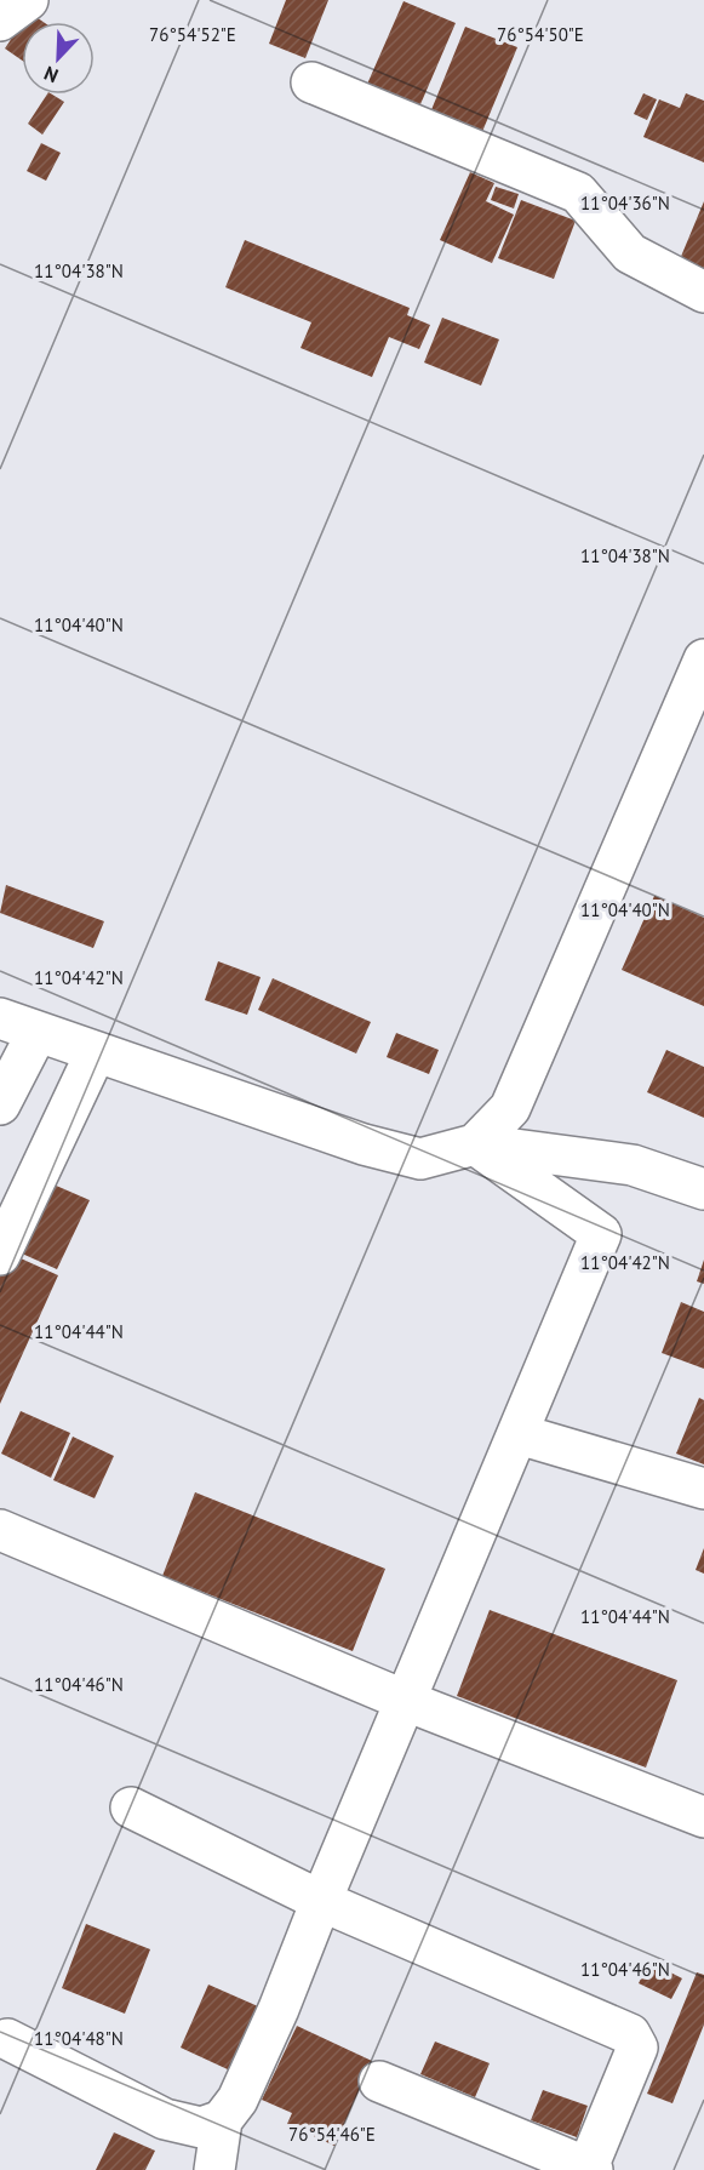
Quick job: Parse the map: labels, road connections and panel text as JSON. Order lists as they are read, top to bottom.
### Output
{
  "north": "bottom left",
  "coordinates": [
    "76°54'50\"E",
    "76°54'52\"E",
    "11°04'36\"N",
    "11°04'38\"N",
    "11°04'40\"N",
    "11°04'42\"N",
    "11°04'44\"N",
    "11°04'46\"N",
    "11°04'48\"N",
    "76°54'46\"E"
  ]
}
